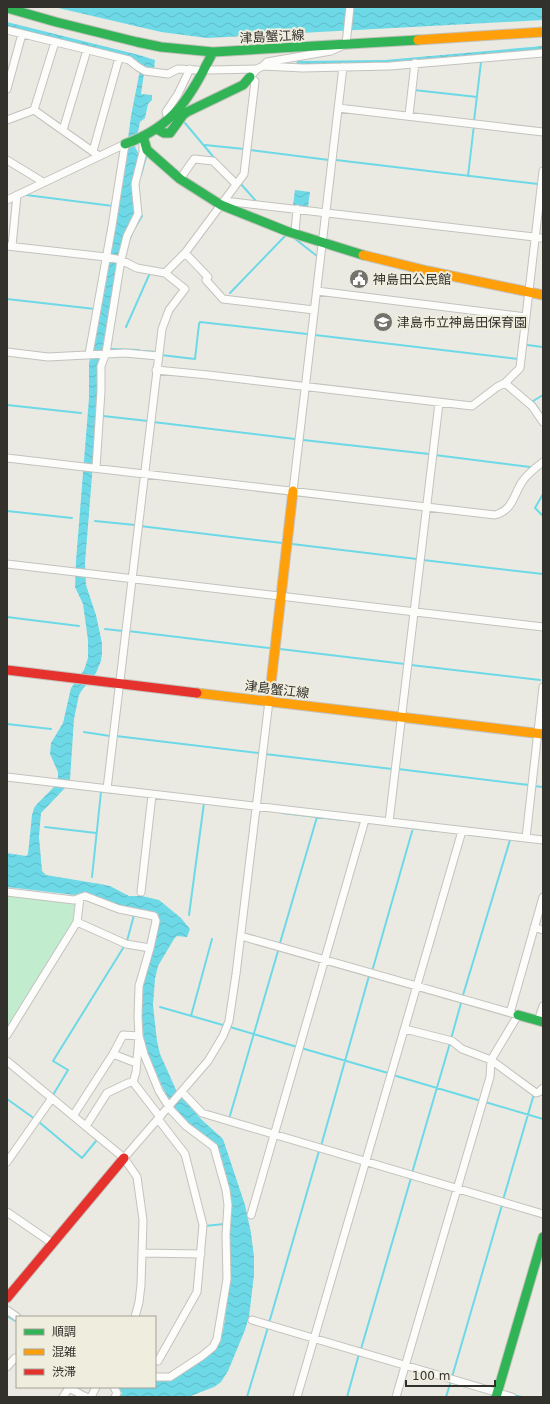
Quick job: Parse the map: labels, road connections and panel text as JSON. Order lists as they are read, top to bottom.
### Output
{
  "streets": {
    "street": ["津島蟹江線"]
  },
  "places": {
    "public building": ["神島田公民館"],
    "school or university": ["津島市立神島田保育園"]
  },
  "legend": ["順調", "混雑", "渋滞"],
  "scale_bar": "100 m"
}
